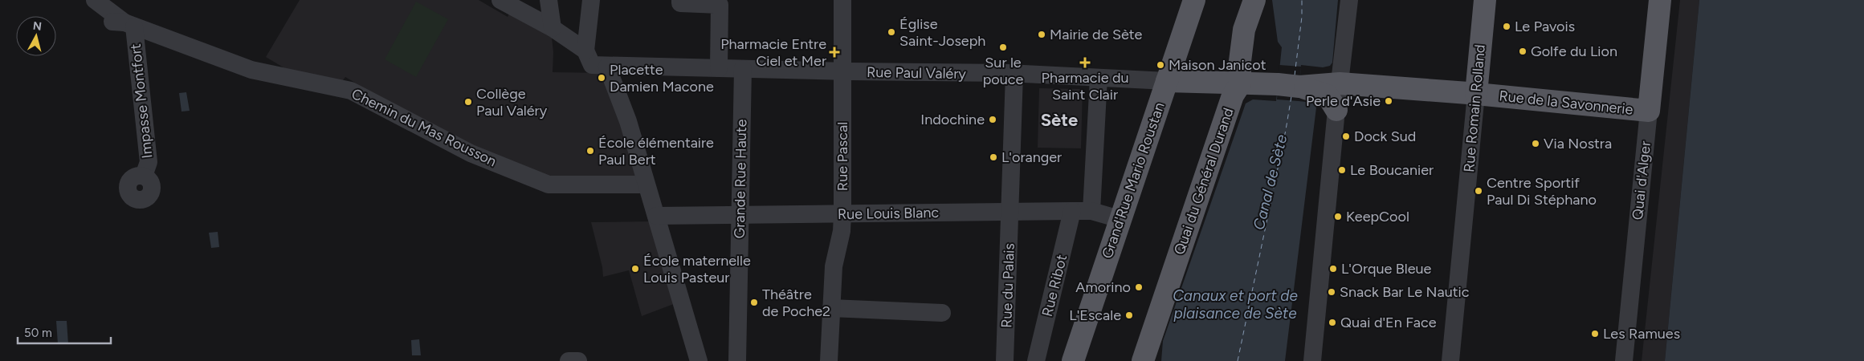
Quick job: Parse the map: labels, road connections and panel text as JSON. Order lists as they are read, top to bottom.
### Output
{
  "streets": {
    "main road": [
      "Rue Paul Valéry",
      "Rue de la Savonnerie",
      "Rue Romain Rolland",
      "Grand'Rue Mario Roustan",
      "Quai d'Alger",
      "Quai du Général Durand"
    ],
    "street": [
      "Impasse Montfort",
      "Chemin du Mas Rousson",
      "Rue Pascal",
      "Grande Rue Haute",
      "Rue Louis Blanc",
      "Rue du Palais",
      "Rue Ribot"
    ]
  },
  "crossings": [
    ["Rue Paul Valéry", "Rue de la Savonnerie"],
    ["Rue Paul Valéry", "Rue Pascal"],
    ["Rue Paul Valéry", "Grande Rue Haute"],
    ["Rue Paul Valéry", "Grand'Rue Mario Roustan"],
    ["Rue Paul Valéry", "Quai du Général Durand"],
    ["Rue Paul Valéry", "Rue du Palais"],
    ["Impasse Montfort", "Chemin du Mas Rousson"],
    ["Rue de la Savonnerie", "Rue Romain Rolland"],
    ["Rue de la Savonnerie", "Quai d'Alger"],
    ["Rue Pascal", "Rue Louis Blanc"],
    ["Grande Rue Haute", "Rue Louis Blanc"],
    ["Grand'Rue Mario Roustan", "Rue Louis Blanc"],
    ["Rue Louis Blanc", "Rue du Palais"],
    ["Rue Louis Blanc", "Rue Ribot"]
  ],
  "districts": ["Sète"],
  "water": ["Canal de Sète", "Canaux et port de plaisance de Sète"],
  "places": {
    "other": [
      "Le Pavois",
      "Église Saint-Joseph",
      "Mairie de Sète",
      "Sur le pouce",
      "Golfe du Lion",
      "Maison Janicot",
      "Placette Damien Macone",
      "Perle d'Asie",
      "Collège Paul Valéry",
      "Indochine",
      "Dock Sud",
      "Via Nostra",
      "École élémentaire Paul Bert",
      "L'oranger",
      "Le Boucanier",
      "Centre Sportif Paul Di Stéphano",
      "KeepCool",
      "École maternelle Louis Pasteur",
      "L'Orque Bleue",
      "Amorino",
      "Snack Bar Le Nautic",
      "Théâtre de Poche2",
      "L'Escale",
      "Quai d'En Face",
      "Les Ramues"
    ],
    "health": ["Pharmacie Entre Ciel et Mer", "Pharmacie du Saint Clair"]
  },
  "scale_bar": "50 m",
  "north": "top"
}
